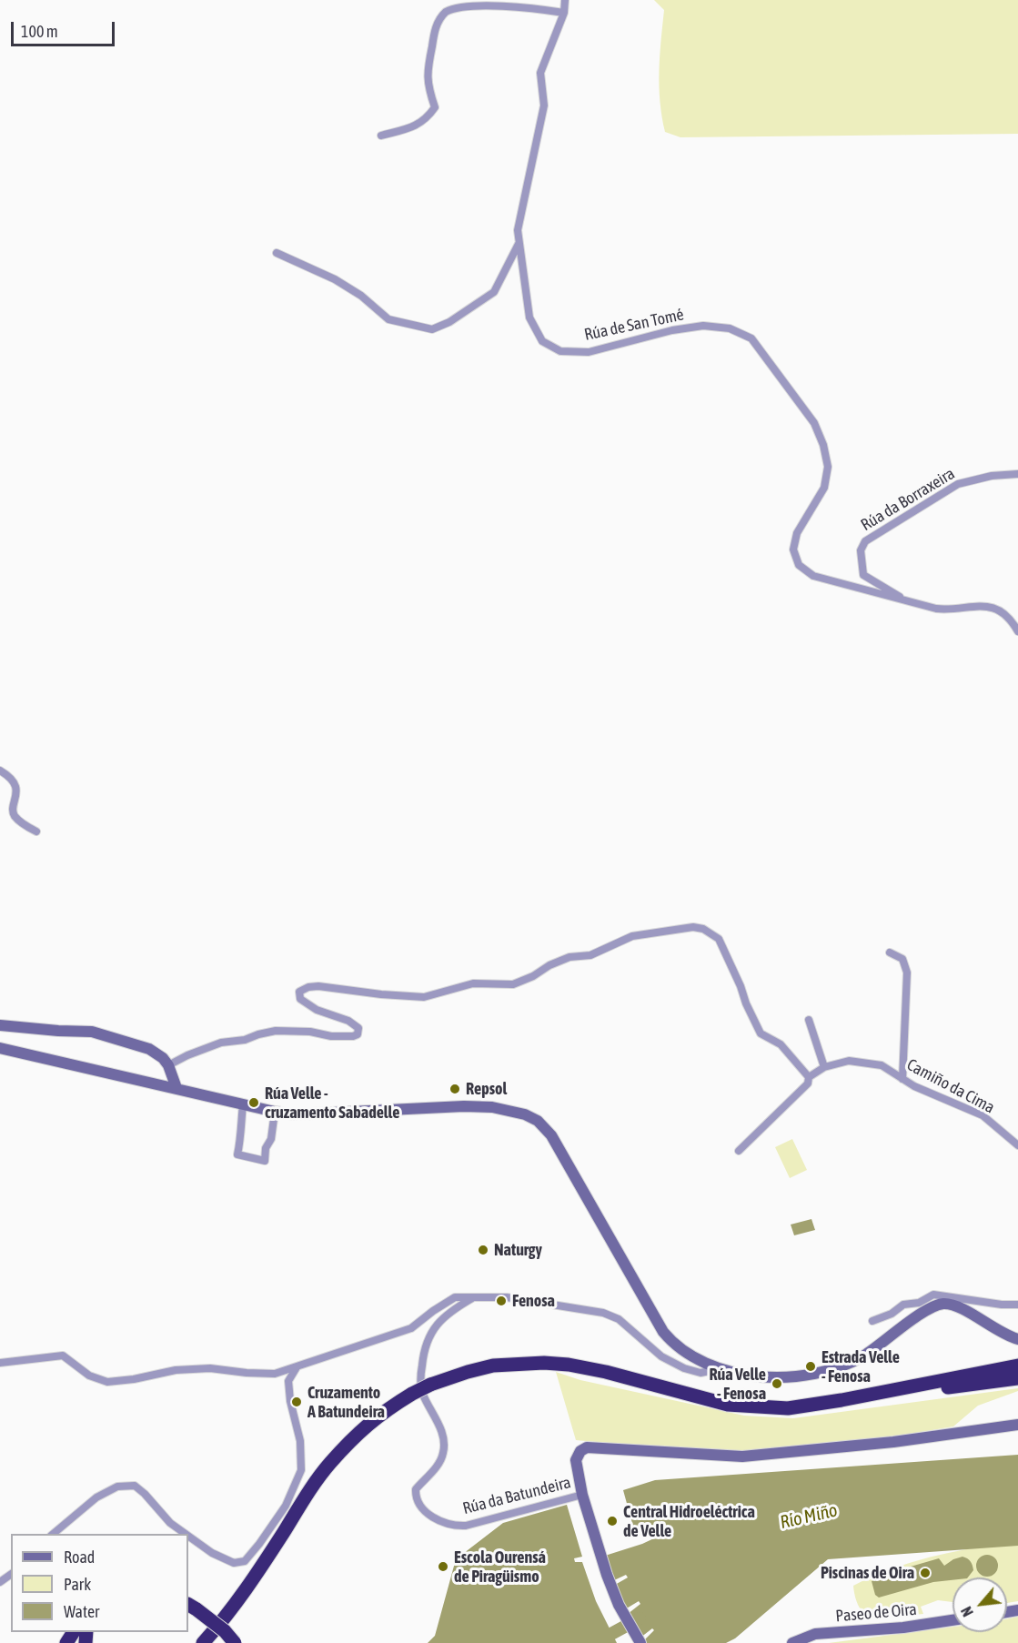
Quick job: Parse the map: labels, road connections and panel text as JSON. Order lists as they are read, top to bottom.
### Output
{
  "streets": {
    "street": [
      "Rúa de San Tomé",
      "Rúa da Borraxeira",
      "Camiño da Cima",
      "Rúa da Batundeira",
      "Paseo de Oira"
    ]
  },
  "crossings": [
    ["Rúa de San Tomé", "Rúa da Borraxeira"]
  ],
  "water": ["Río Miño"],
  "places": [
    "Repsol",
    "Rúa Velle - cruzamento Sabadelle",
    "Naturgy",
    "Fenosa",
    "Estrada Velle - Fenosa",
    "Rúa Velle - Fenosa",
    "Cruzamento A Batundeira",
    "Central Hidroeléctrica de Velle",
    "Escola Ourensá de Piragüismo",
    "Piscinas de Oira"
  ],
  "legend": ["Road", "Park", "Water"],
  "scale_bar": "100 m",
  "north": "bottom left"
}
